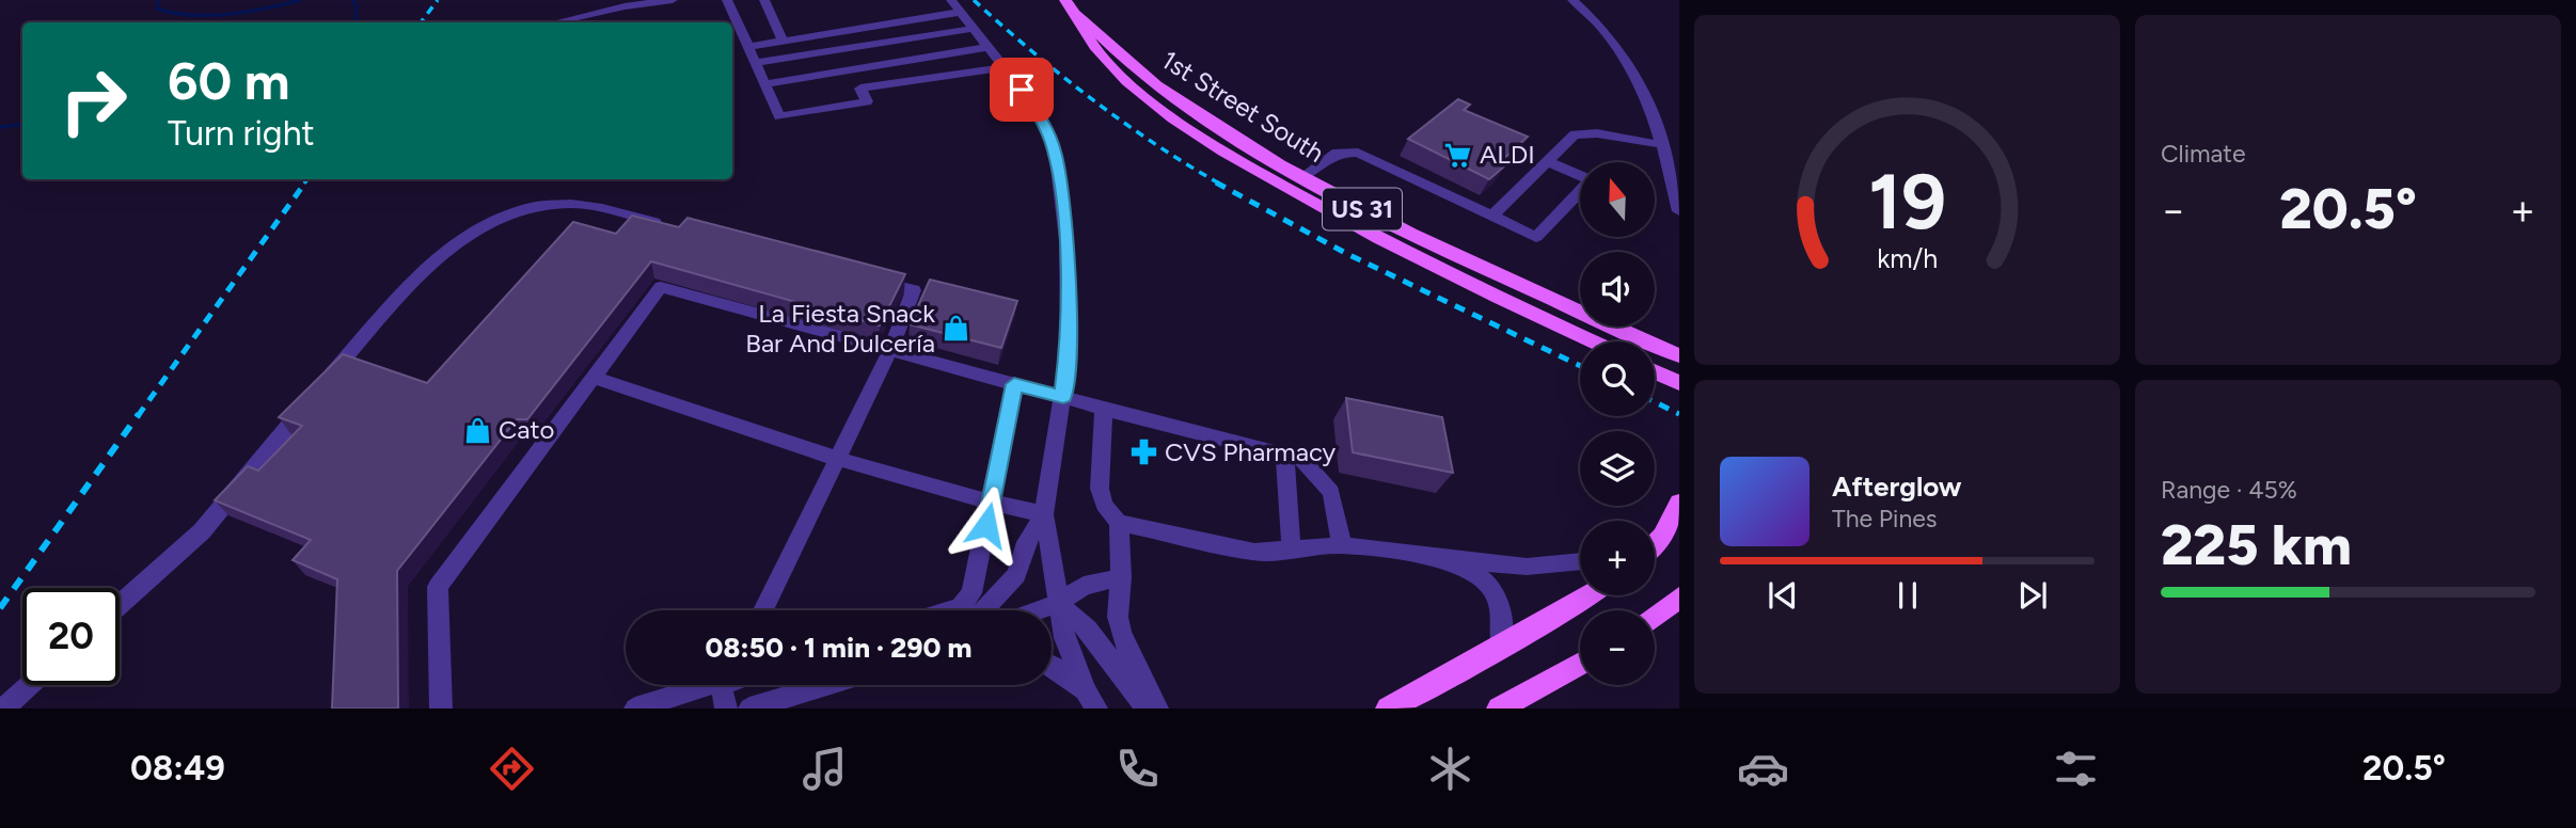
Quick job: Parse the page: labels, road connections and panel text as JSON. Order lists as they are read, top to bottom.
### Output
{
  "streets": {
    "main road": ["1st Street South", "US 31"]
  },
  "places": {
    "supermarket": ["ALDI"],
    "shop": ["La Fiesta Snack Bar And Dulcería", "Cato"],
    "pharmacy": ["CVS Pharmacy"]
  },
  "north": "top",
  "page": {
    "tile": [
      "Climate",
      ["Range · 45%", "225 km"]
    ],
    "turn": ["60 m", "Turn right"],
    "map_buttons": ["+", "−"],
    "heat": ["−", "20.5°", "+"],
    "song": ["Afterglow", "The Pines"],
    "limit": "20",
    "trip": "08:50 · 1 min · 290 m",
    "tabs": ["08:49", "20.5°"],
    "gauge": ["19", "km/h"]
  }
}
